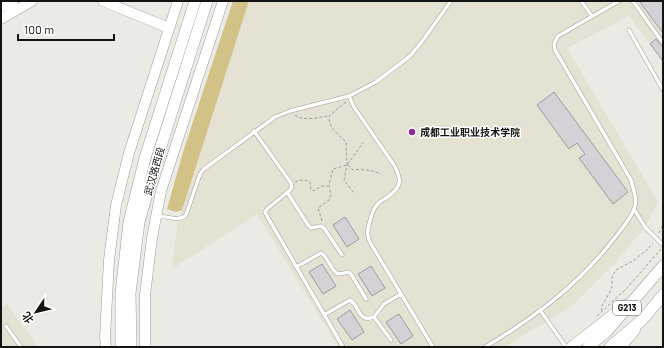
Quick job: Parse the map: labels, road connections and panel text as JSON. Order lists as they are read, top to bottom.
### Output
{
  "streets": {
    "highway": ["武汉路西段", "G213"]
  },
  "places": ["成都工业职业技术学院"],
  "scale_bar": "100 m",
  "north": "bottom left"
}
